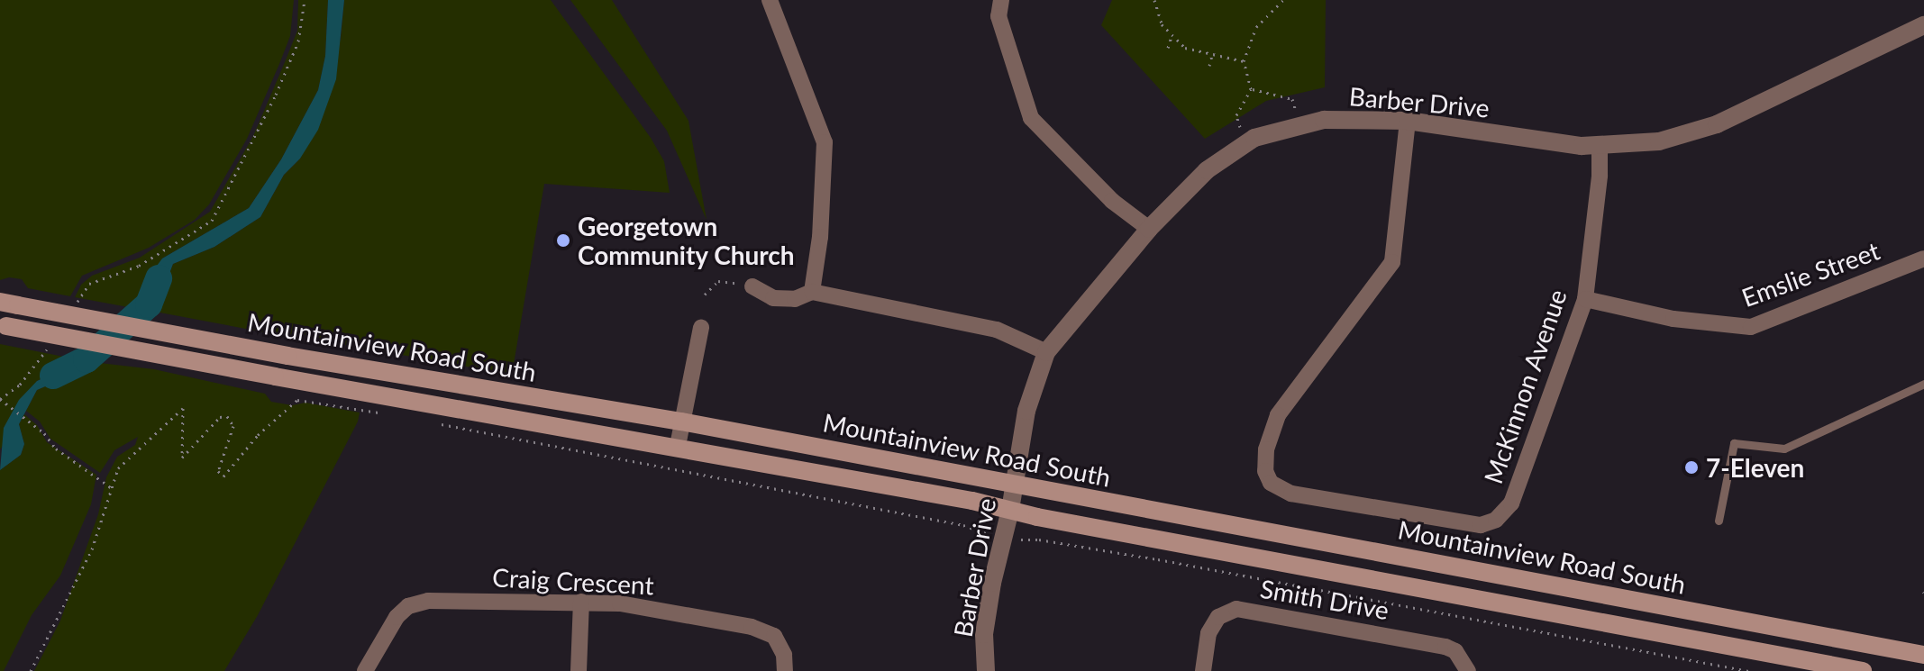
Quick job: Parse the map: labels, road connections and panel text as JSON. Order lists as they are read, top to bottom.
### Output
{
  "streets": {
    "main road": ["Mountainview Road South"],
    "street": [
      "Barber Drive",
      "Emslie Street",
      "McKinnon Avenue",
      "Craig Crescent",
      "Smith Drive"
    ]
  },
  "crossings": [
    ["Barber Drive", "Mountainview Road South"],
    ["Barber Drive", "McKinnon Avenue"],
    ["Emslie Street", "McKinnon Avenue"]
  ],
  "places": ["Georgetown Community Church", "7-Eleven"]
}
